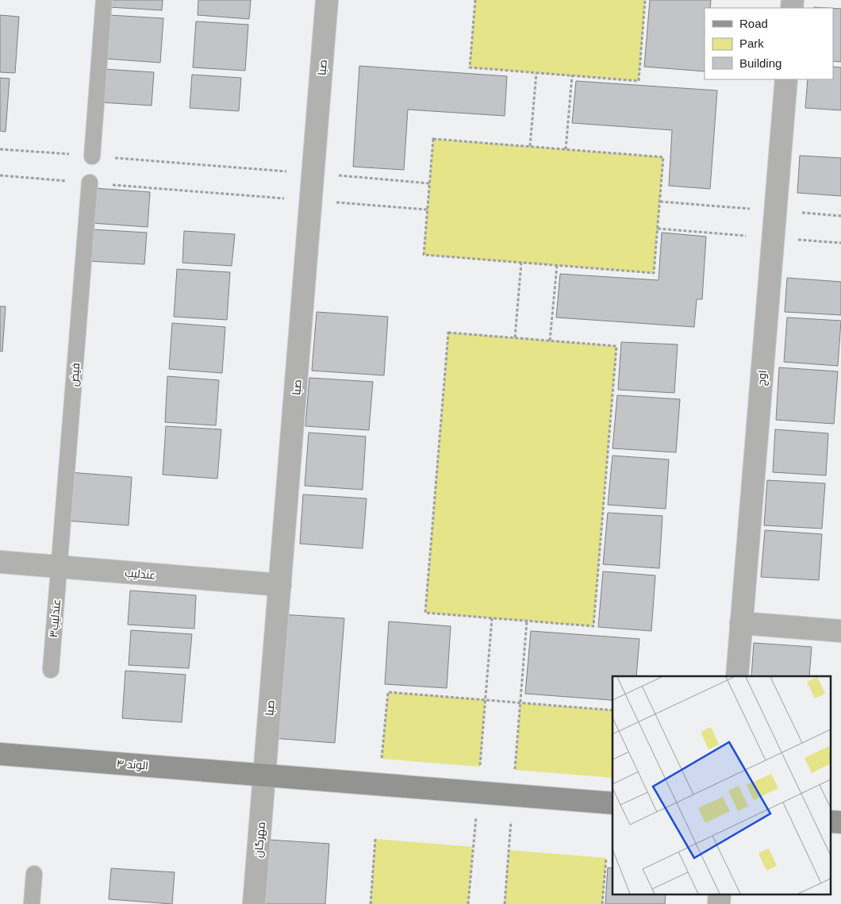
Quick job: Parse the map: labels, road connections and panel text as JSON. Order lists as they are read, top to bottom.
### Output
{
  "streets": {
    "street": [
      "صبا",
      "اوج",
      "عندلیب",
      "الوند ۴",
      "مهرگان"
    ],
    "lane": ["فیض", "عندلیب۳"]
  },
  "crossings": [
    ["صبا", "عندلیب"],
    ["صبا", "الوند ۴"],
    ["صبا", "مهرگان"],
    ["فیض", "عندلیب"],
    ["فیض", "عندلیب۳"],
    ["عندلیب", "عندلیب۳"],
    ["الوند ۴", "مهرگان"]
  ],
  "legend": ["Road", "Park", "Building"]
}
